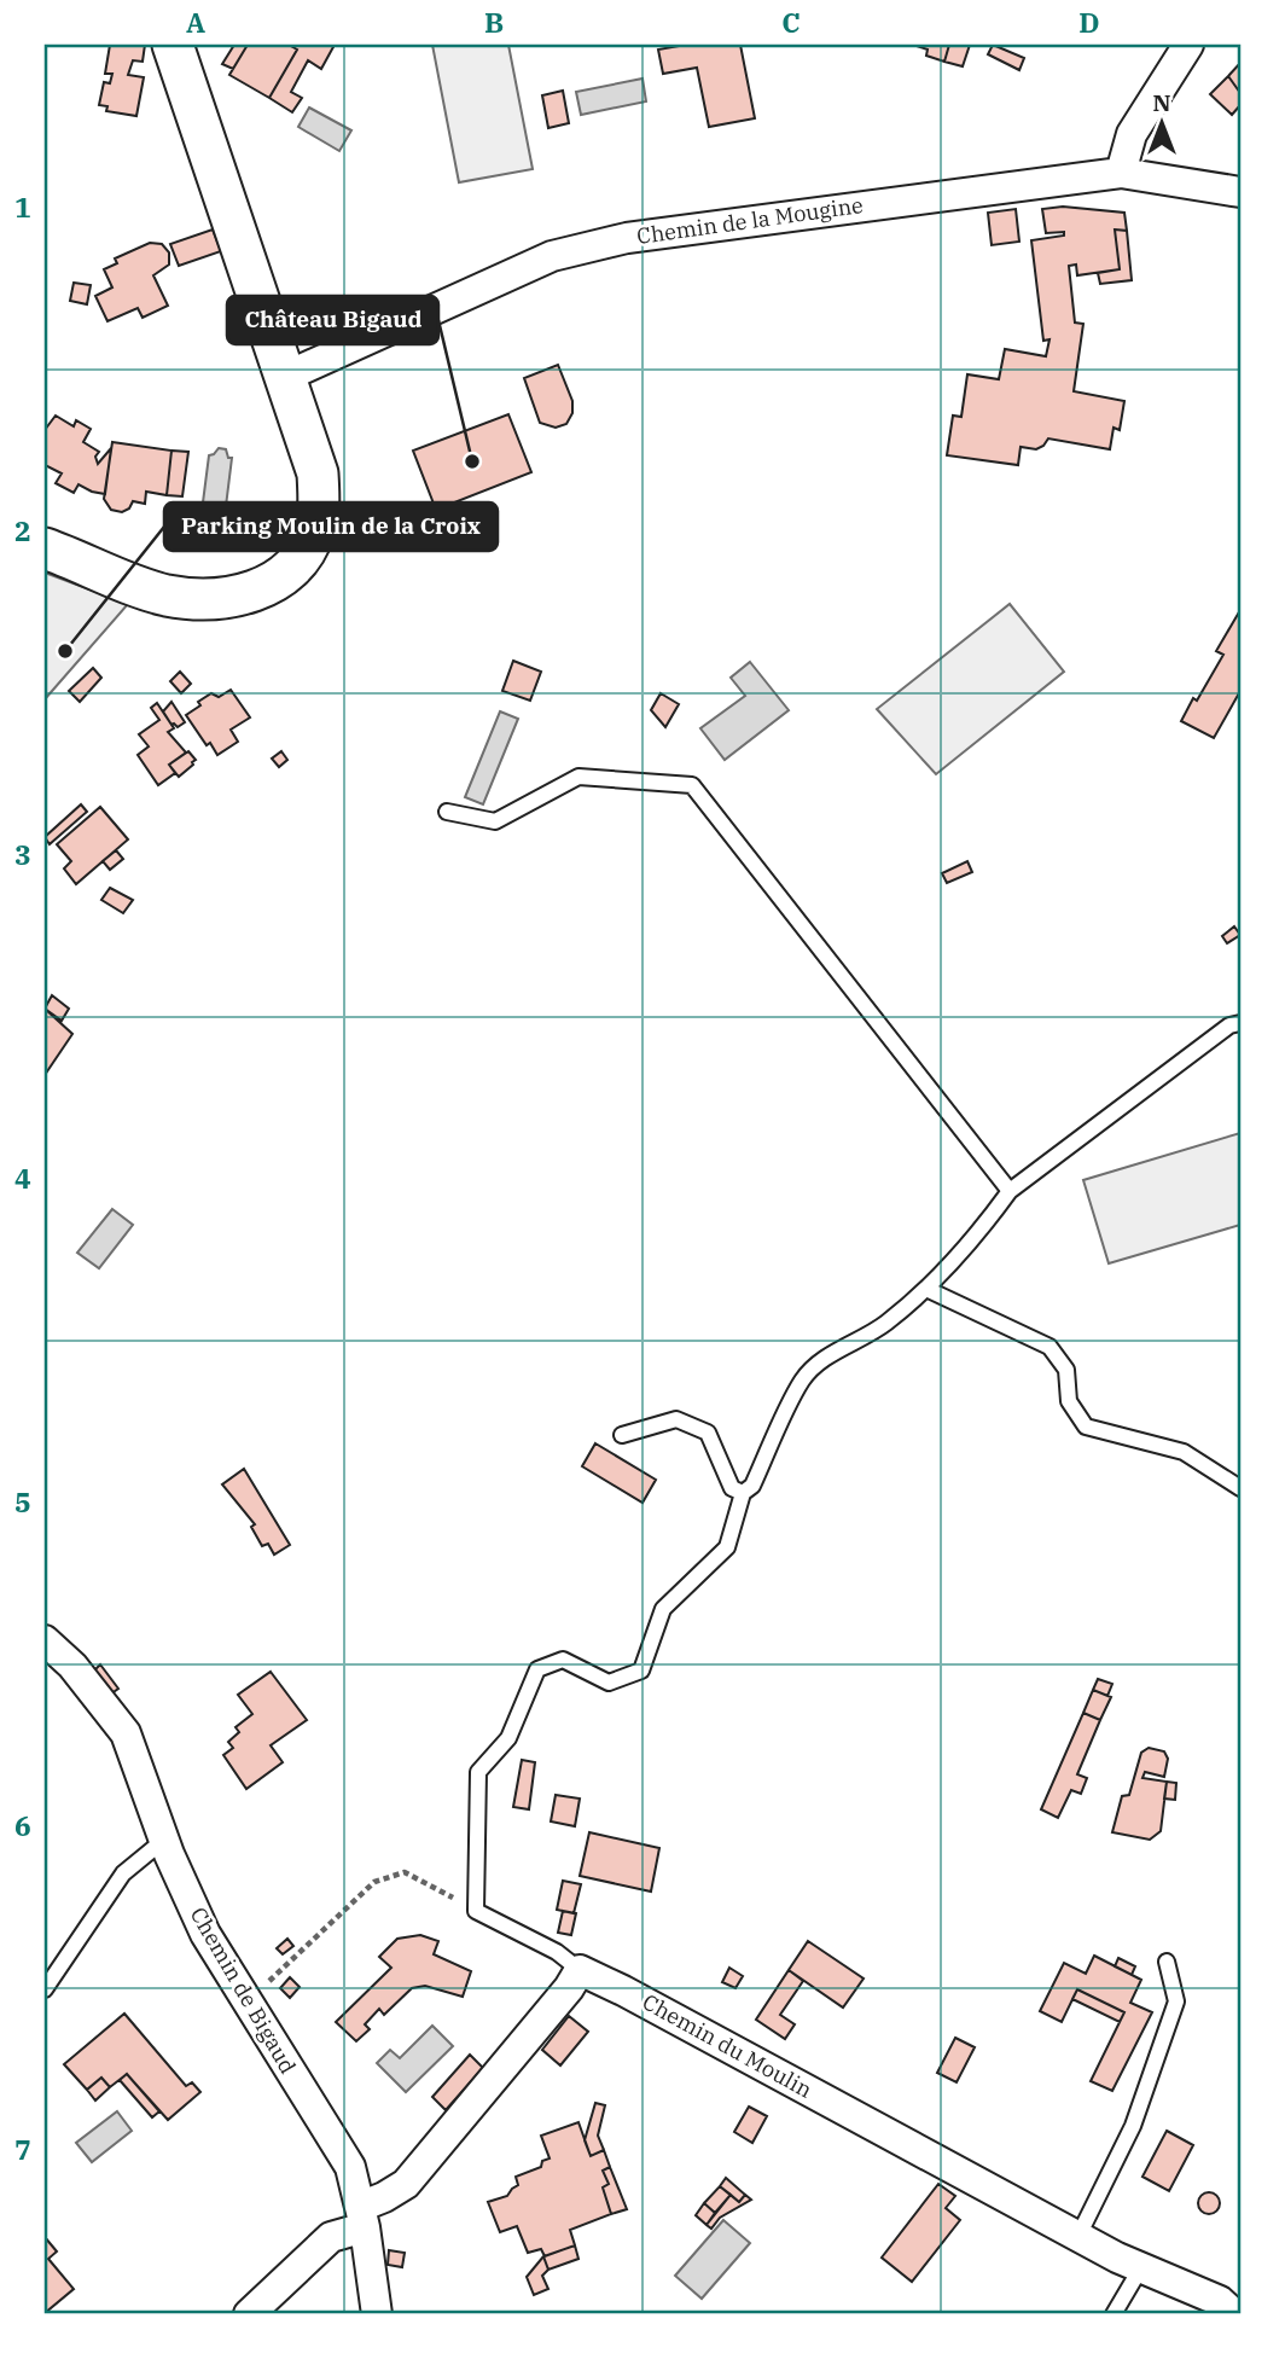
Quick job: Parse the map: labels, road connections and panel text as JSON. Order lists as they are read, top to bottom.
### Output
{
  "streets": {
    "street": ["Chemin de la Mougine", "Chemin de Bigaud", "Chemin du Moulin"]
  },
  "places": ["Château Bigaud", "Parking Moulin de la Croix"],
  "north": "top",
  "grid": {
    "columns": [
      "A",
      "B",
      "C",
      "D"
    ],
    "rows": [
      "1",
      "2",
      "3",
      "4",
      "5",
      "6",
      "7"
    ]
  }
}
